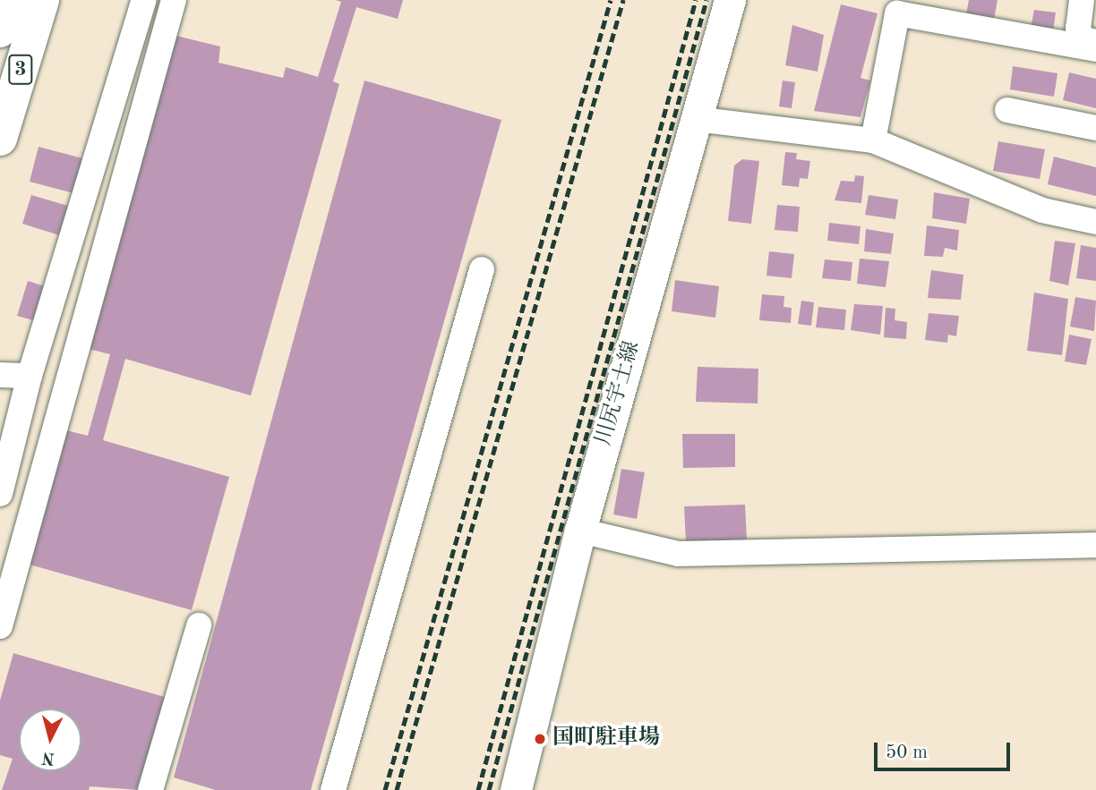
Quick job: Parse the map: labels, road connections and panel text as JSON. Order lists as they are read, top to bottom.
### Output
{
  "streets": {
    "highway": ["3"],
    "main road": ["川尻宇土線"]
  },
  "places": ["国町駐車場"],
  "scale_bar": "50 m",
  "north": "bottom"
}
